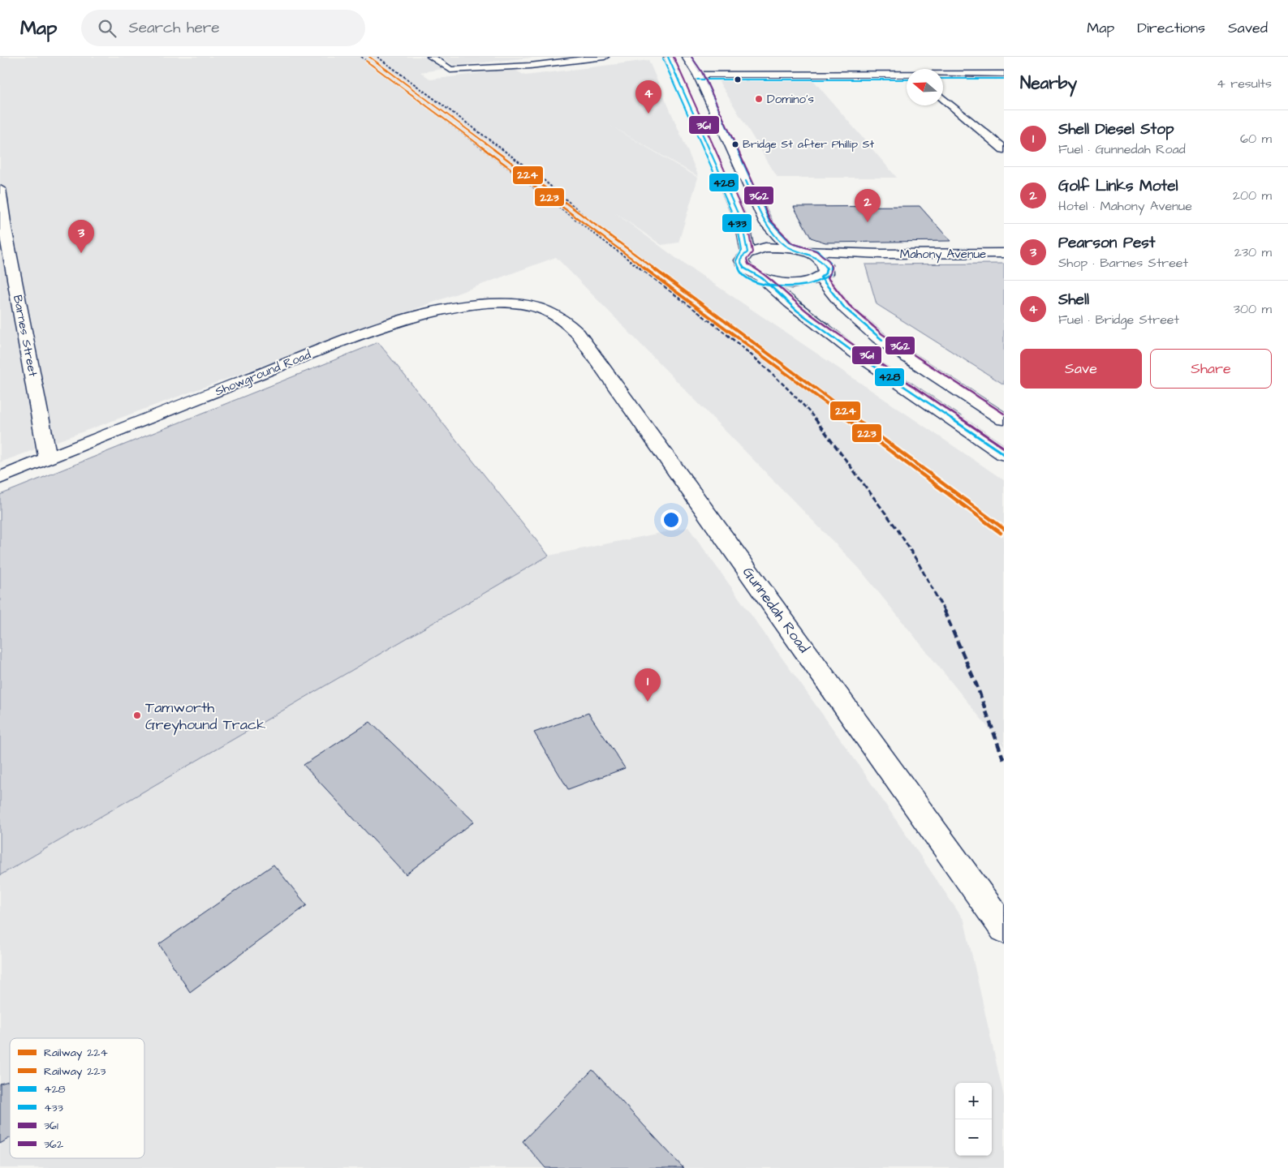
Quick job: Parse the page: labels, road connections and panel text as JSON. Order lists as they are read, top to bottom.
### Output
{
  "streets": {
    "street": [
      "Mahony Avenue",
      "Barnes Street",
      "Showground Road",
      "Gunnedah Road"
    ]
  },
  "crossings": [
    ["Barnes Street", "Showground Road"],
    ["Showground Road", "Gunnedah Road"]
  ],
  "places": ["Domino's", "Bridge St after Phillip St", "Tamworth Greyhound Track"],
  "lines": [
    "rail line 224",
    "transit line 428",
    "transit line 433",
    "transit line 361",
    "transit line 362",
    "rail line 223"
  ],
  "legend": [
    "Railway 224",
    "Railway 223",
    "428",
    "433",
    "361",
    "362"
  ],
  "north": "left",
  "page": {
    "header": "Map",
    "search": "Search here",
    "nav": ["Map", "Directions", "Saved"],
    "heading": ["Nearby", "4 results"],
    "pins": [
      "4",
      "2",
      "3",
      "1"
    ],
    "list": [
      {
        "mark": "1",
        "name": "Shell Diesel Stop",
        "note": "Fuel · Gunnedah Road",
        "value": "60 m"
      },
      {
        "mark": "2",
        "name": "Golf Links Motel",
        "note": "Hotel · Mahony Avenue",
        "value": "200 m"
      },
      {
        "mark": "3",
        "name": "Pearson Pest",
        "note": "Shop · Barnes Street",
        "value": "230 m"
      },
      {
        "mark": "4",
        "name": "Shell",
        "note": "Fuel · Bridge Street",
        "value": "300 m"
      }
    ],
    "buttons": ["Save", "Share"],
    "map_buttons": ["+", "−"]
  }
}
